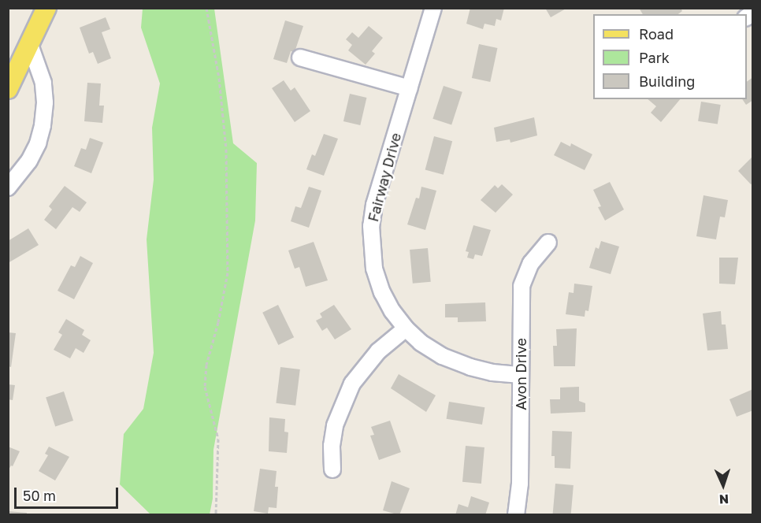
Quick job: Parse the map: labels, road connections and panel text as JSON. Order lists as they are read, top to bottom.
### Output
{
  "streets": {
    "street": ["Fairway Drive", "Avon Drive"]
  },
  "crossings": [
    ["Fairway Drive", "Avon Drive"]
  ],
  "legend": ["Road", "Park", "Building"],
  "scale_bar": "50 m",
  "north": "bottom"
}
